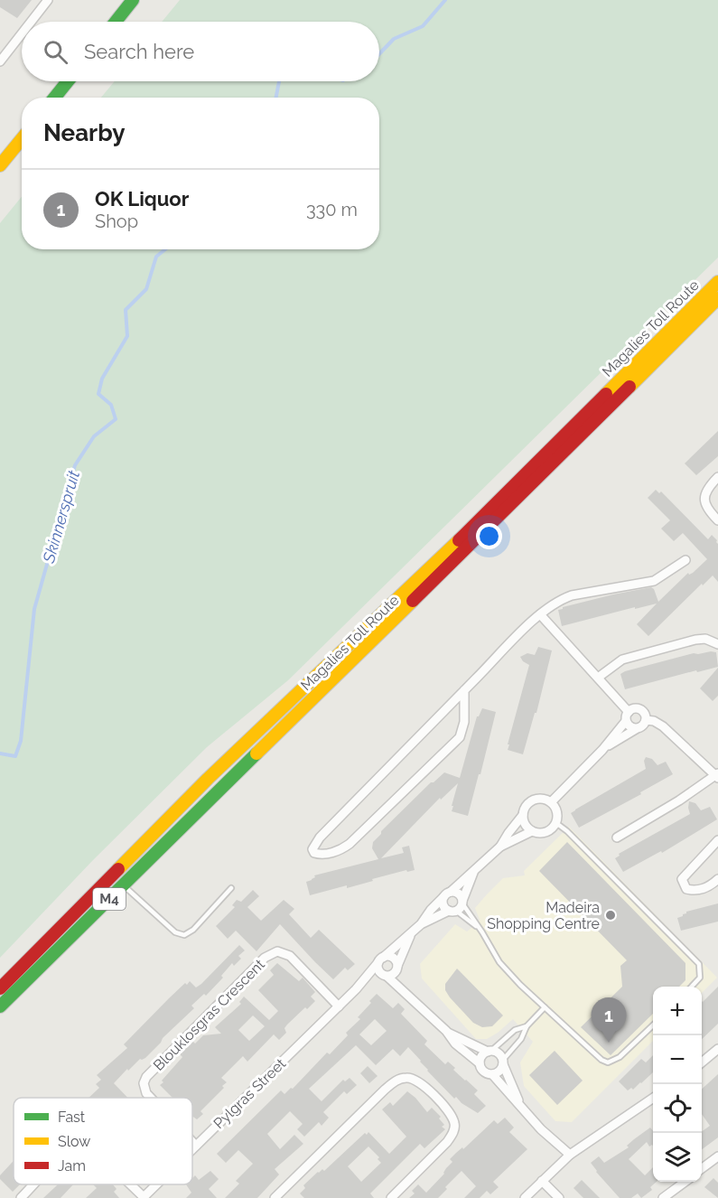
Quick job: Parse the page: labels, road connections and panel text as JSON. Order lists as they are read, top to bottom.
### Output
{
  "streets": {
    "main road": ["Magalies Toll Route", "M4"],
    "street": ["Blouklosgras Crescent", "Pylgras Street"]
  },
  "crossings": [
    ["Blouklosgras Crescent", "Pylgras Street"]
  ],
  "water": ["Skinnerspruit"],
  "places": ["Madeira Shopping Centre"],
  "legend": ["Fast", "Slow", "Jam"],
  "page": {
    "search": "Search here",
    "heading": "Nearby",
    "list": [
      {
        "mark": "1",
        "name": "OK Liquor",
        "note": "Shop",
        "value": "330 m"
      }
    ],
    "map_buttons": ["+", "−"],
    "pins": "1"
  }
}
